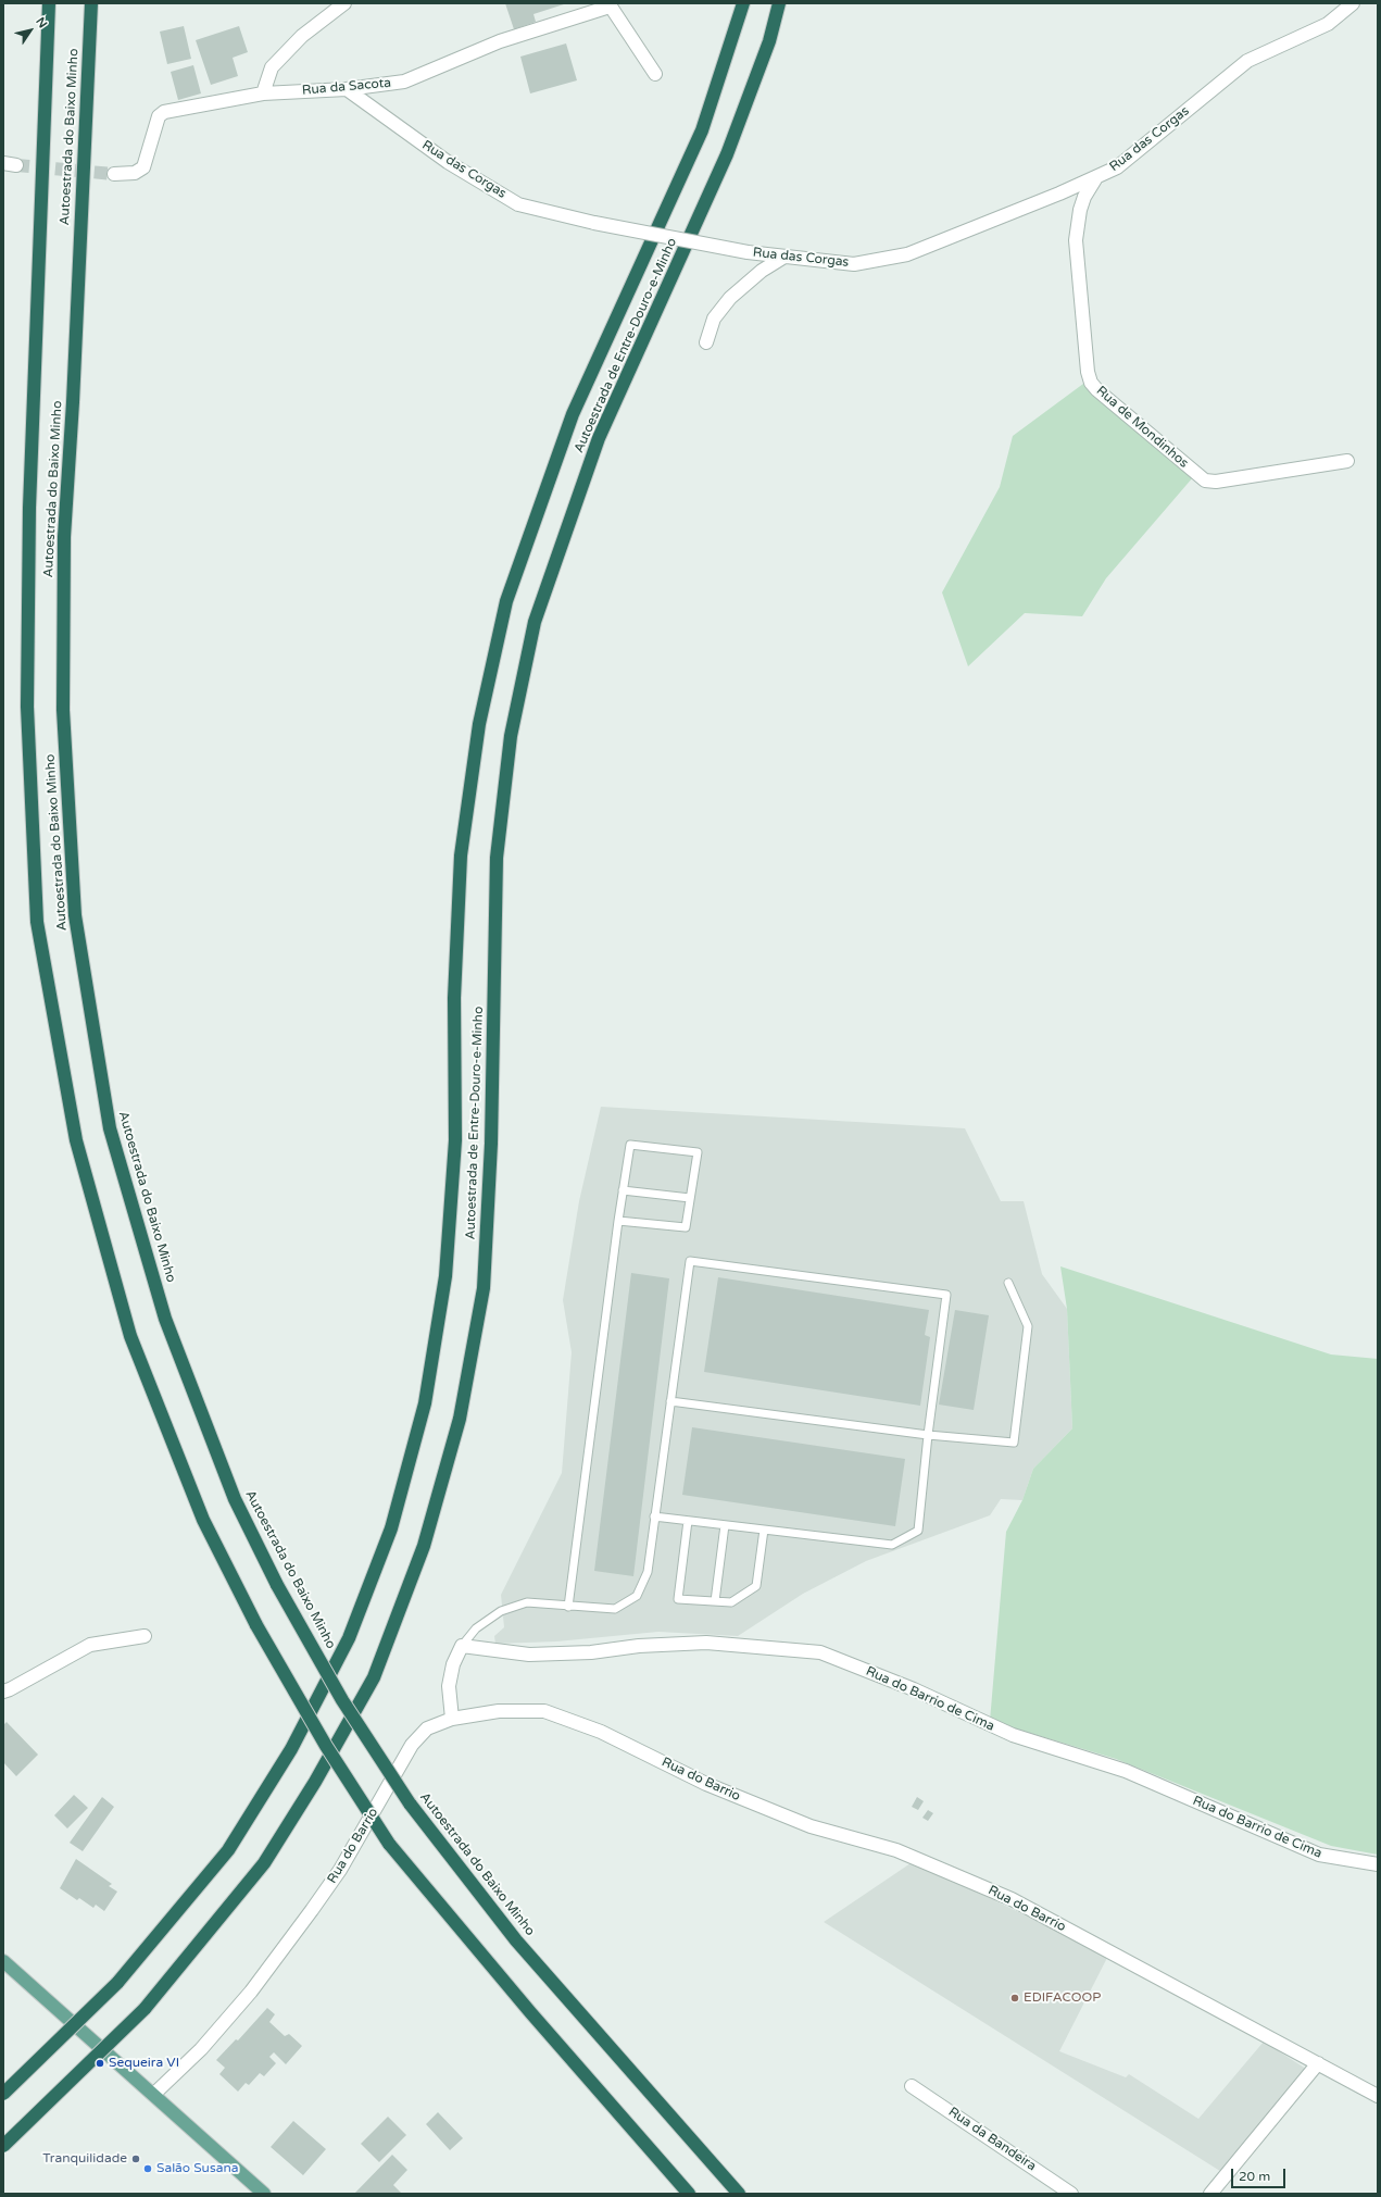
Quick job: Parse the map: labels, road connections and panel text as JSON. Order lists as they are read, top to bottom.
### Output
{
  "streets": {
    "highway": ["Autoestrada do Baixo Minho", "Autoestrada de Entre-Douro-e-Minho"],
    "street": [
      "Rua da Sacota",
      "Rua das Corgas",
      "Rua de Mondinhos",
      "Rua do Barrio de Cima",
      "Rua do Barrio",
      "Rua da Bandeira"
    ]
  },
  "crossings": [
    ["Rua da Sacota", "Rua das Corgas"],
    ["Rua das Corgas", "Rua de Mondinhos"]
  ],
  "places": [
    "EDIFACOOP",
    "Sequeira VI",
    "Tranquilidade",
    "Salão Susana"
  ],
  "scale_bar": "20 m",
  "north": "top right"
}
